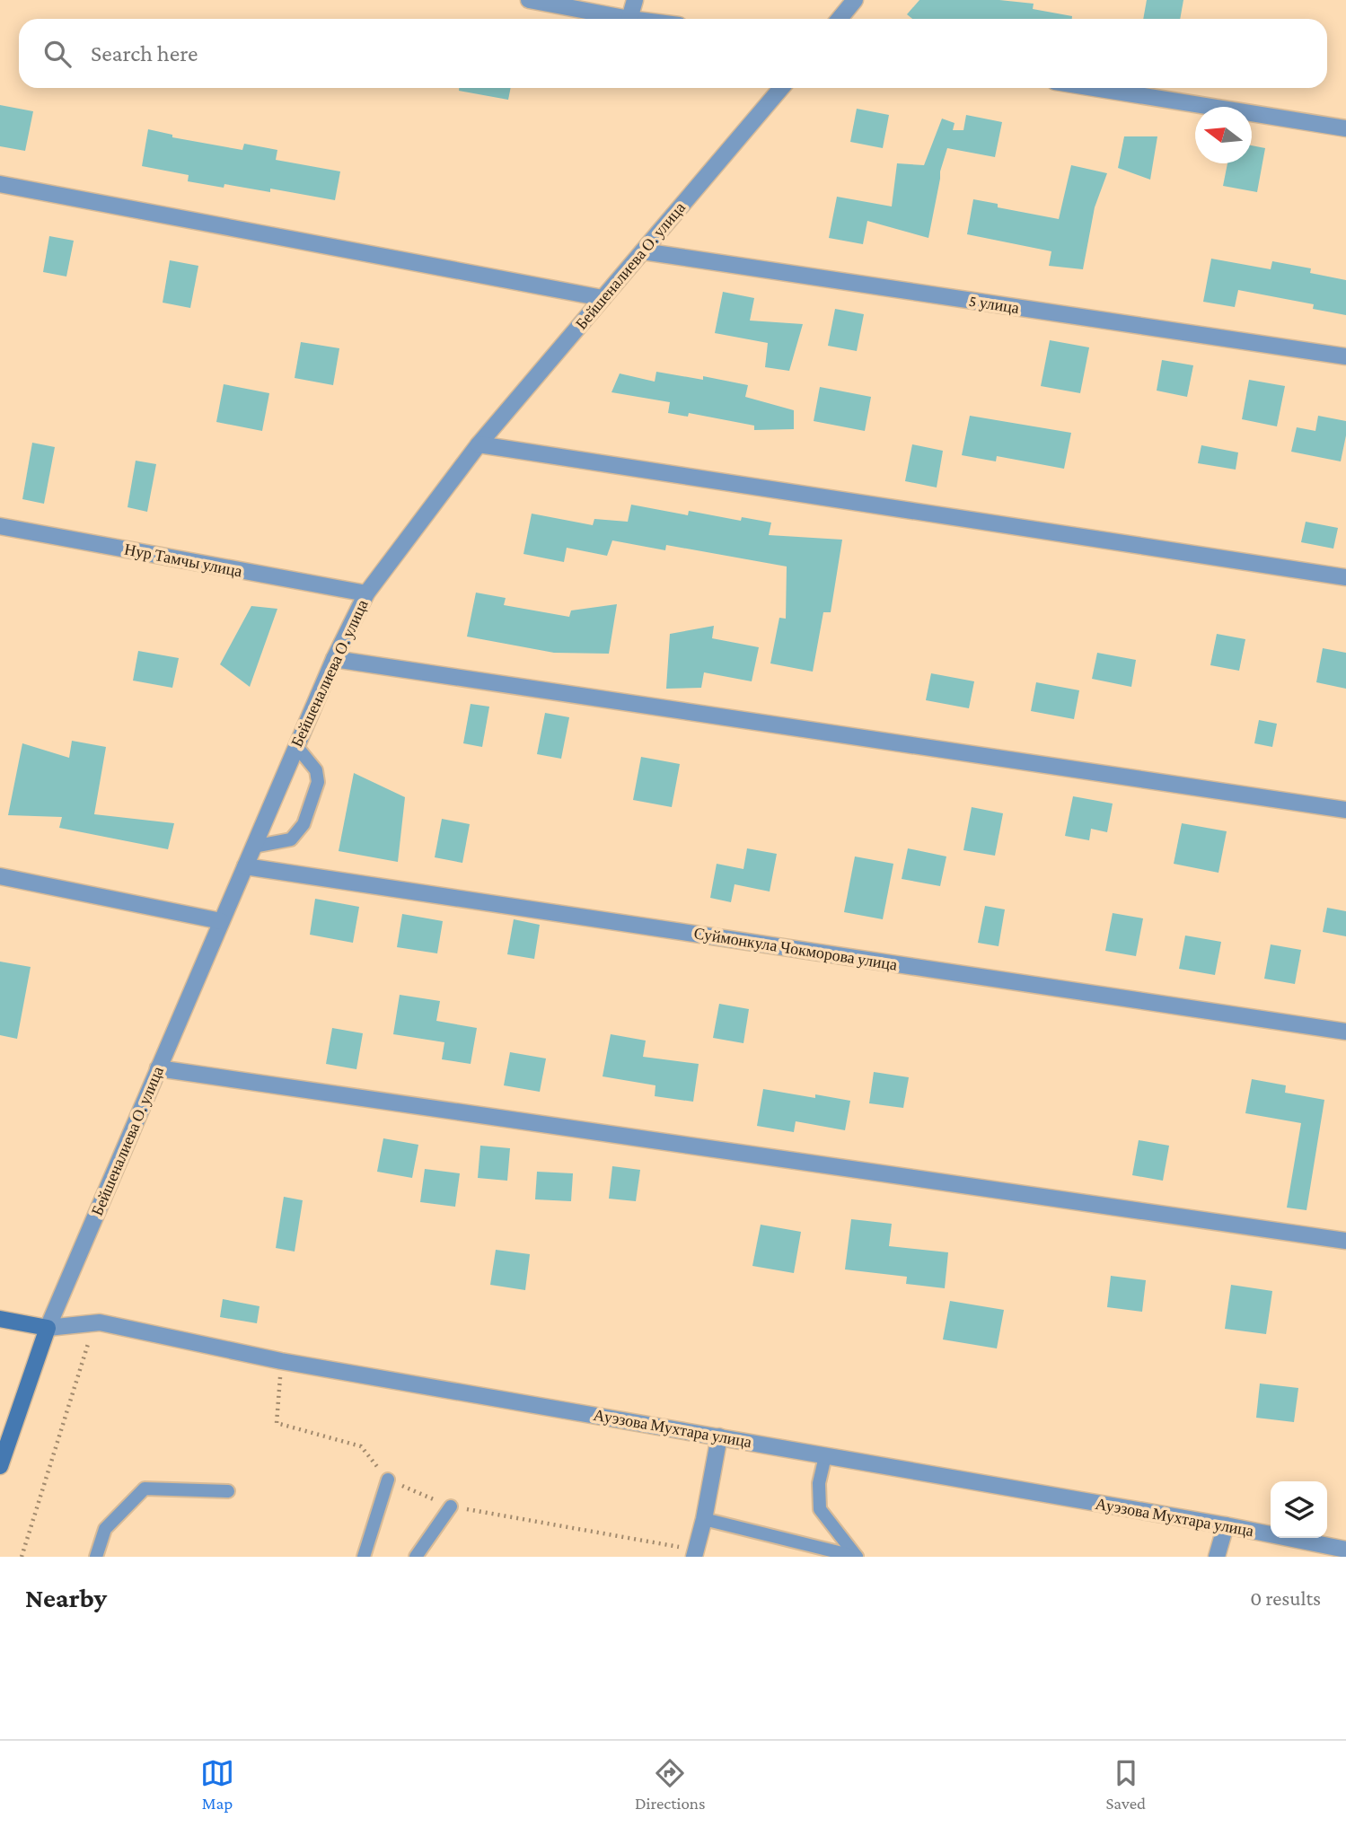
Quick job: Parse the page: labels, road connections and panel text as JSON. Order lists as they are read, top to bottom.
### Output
{
  "streets": {
    "main road": ["Ауэзова Мухтара улица"],
    "street": [
      "Бейшеналиева О. улица",
      "5 улица",
      "Нур Тамчы улица",
      "Суймонкула Чокморова улица"
    ]
  },
  "crossings": [
    ["Бейшеналиева О. улица", "5 улица"],
    ["Бейшеналиева О. улица", "Нур Тамчы улица"],
    ["Бейшеналиева О. улица", "Суймонкула Чокморова улица"],
    ["Бейшеналиева О. улица", "Ауэзова Мухтара улица"]
  ],
  "north": "left",
  "page": {
    "search": "Search here",
    "heading": ["Nearby", "0 results"],
    "nav": ["Map", "Directions", "Saved"]
  }
}
